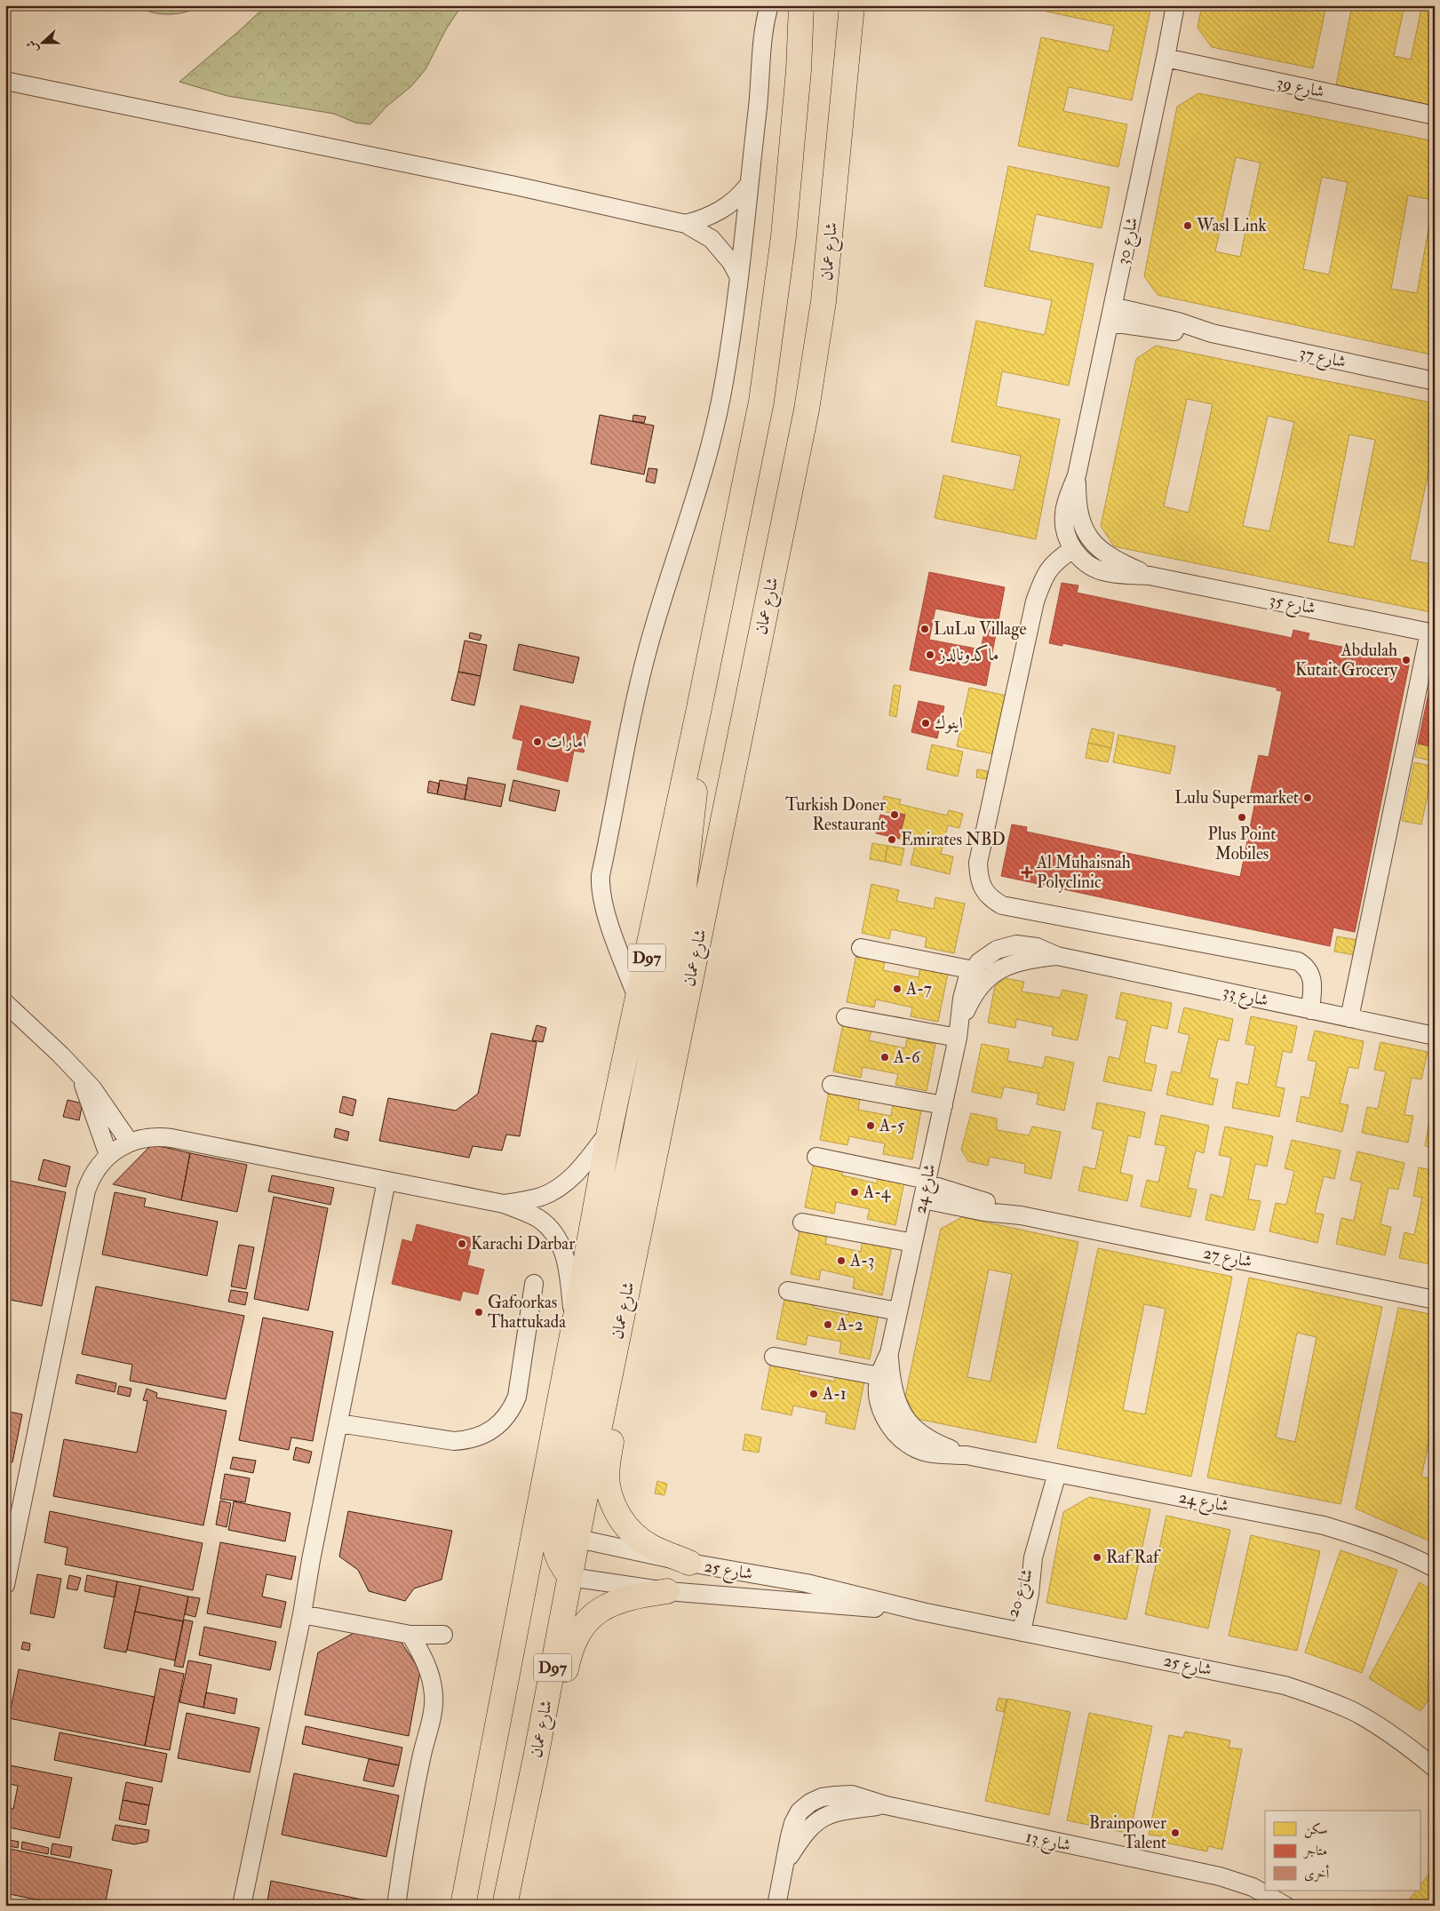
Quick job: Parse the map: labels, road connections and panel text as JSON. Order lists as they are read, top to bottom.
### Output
{
  "streets": {
    "main road": ["شارع عمان", "D97"],
    "street": [
      "شارع 39",
      "شارع 30",
      "شارع 37",
      "شارع 35",
      "شارع 33",
      "شارع 24",
      "شارع 27",
      "شارع 25",
      "شارع 20",
      "شارع 13"
    ]
  },
  "crossings": [
    ["شارع 39", "شارع 30"],
    ["شارع 30", "شارع 37"],
    ["شارع 30", "شارع 35"],
    ["شارع عمان", "شارع 25"],
    ["شارع 33", "شارع 24"],
    ["شارع 24", "شارع 27"],
    ["شارع 24", "شارع 20"],
    ["شارع 25", "شارع 20"]
  ],
  "places": {
    "other": [
      "Wasl Link",
      "LuLu Village",
      "ماكدونالدز",
      "Abdulah Kutait Grocery",
      "اينوك",
      "امارات",
      "Lulu Supermarket",
      "Turkish Doner Restaurant",
      "Plus Point Mobiles",
      "Emirates NBD",
      "A-7",
      "A-6",
      "A-5",
      "A-4",
      "Karachi Darbar",
      "A-3",
      "Gafoorkas Thattukada",
      "A-2",
      "A-1",
      "Raf Raf",
      "Brainpower Talent"
    ],
    "health": ["Al Muhaisnah Polyclinic"]
  },
  "legend": ["سكن", "متاجر", "أخرى"],
  "north": "left"
}
